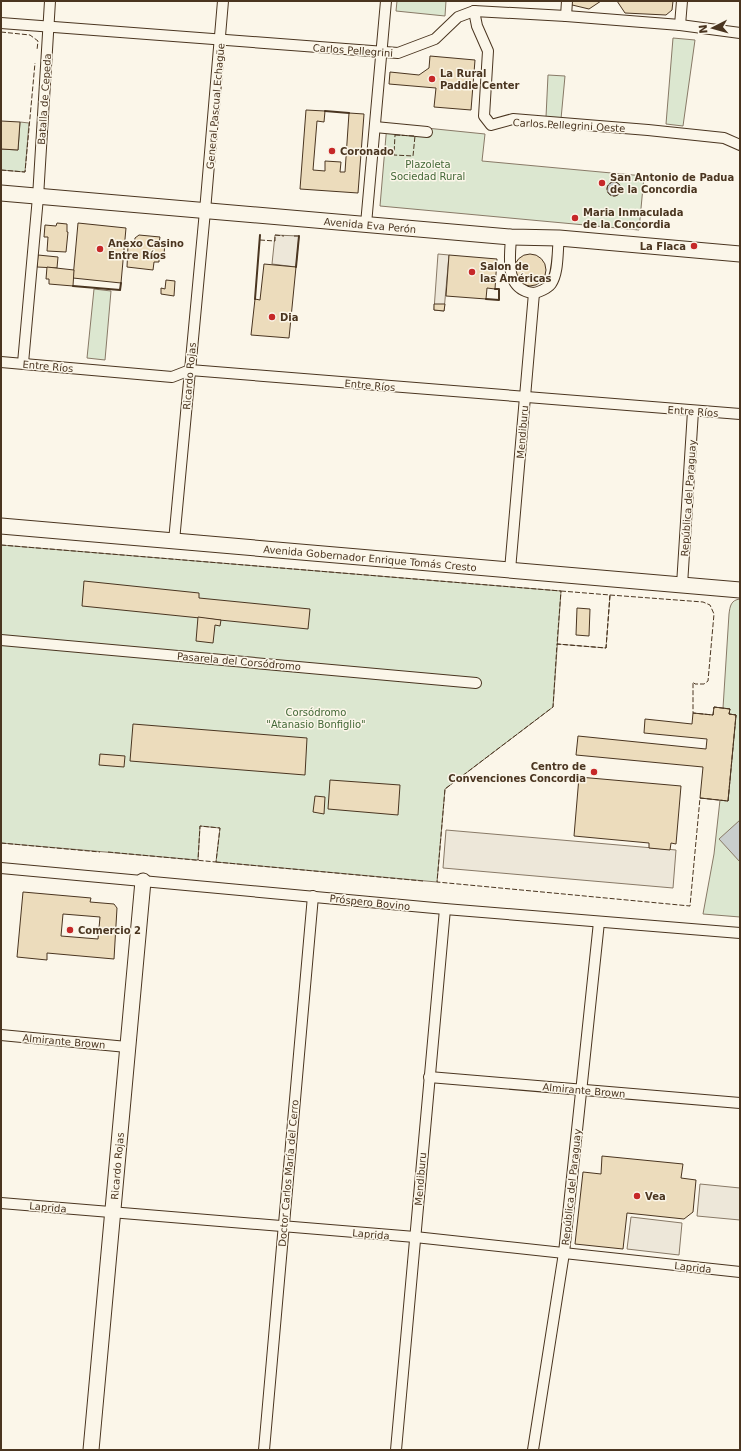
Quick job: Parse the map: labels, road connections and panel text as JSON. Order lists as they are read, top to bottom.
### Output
{
  "streets": {
    "street": [
      "Carlos Pellegrini",
      "Batalla de Cepeda",
      "General Pascual Echagüe",
      "Carlos Pellegrini Oeste",
      "Avenida Eva Perón",
      "Entre Ríos",
      "Ricardo Rojas",
      "Mendiburu",
      "República del Paraguay",
      "Avenida Gobernador Enrique Tomás Cresto",
      "Pasarela del Corsódromo",
      "Próspero Bovino",
      "Almirante Brown",
      "Doctor Carlos María del Cerro",
      "Laprida"
    ]
  },
  "crossings": [
    ["Carlos Pellegrini", "Batalla de Cepeda"],
    ["Carlos Pellegrini", "General Pascual Echagüe"],
    ["Carlos Pellegrini", "Carlos Pellegrini Oeste"],
    ["Batalla de Cepeda", "Avenida Eva Perón"],
    ["Batalla de Cepeda", "Entre Ríos"],
    ["General Pascual Echagüe", "Avenida Eva Perón"],
    ["General Pascual Echagüe", "Ricardo Rojas"],
    ["Avenida Eva Perón", "Ricardo Rojas"],
    ["Entre Ríos", "Ricardo Rojas"],
    ["Entre Ríos", "Mendiburu"],
    ["Entre Ríos", "República del Paraguay"],
    ["Ricardo Rojas", "Avenida Gobernador Enrique Tomás Cresto"],
    ["Ricardo Rojas", "Próspero Bovino"],
    ["Ricardo Rojas", "Almirante Brown"],
    ["Ricardo Rojas", "Laprida"],
    ["Mendiburu", "Avenida Gobernador Enrique Tomás Cresto"],
    ["Mendiburu", "Próspero Bovino"],
    ["Mendiburu", "Almirante Brown"],
    ["Mendiburu", "Laprida"],
    ["República del Paraguay", "Avenida Gobernador Enrique Tomás Cresto"],
    ["República del Paraguay", "Próspero Bovino"],
    ["República del Paraguay", "Almirante Brown"],
    ["República del Paraguay", "Laprida"],
    ["Próspero Bovino", "Doctor Carlos María del Cerro"],
    ["Doctor Carlos María del Cerro", "Laprida"]
  ],
  "parks": ["Plazoleta Sociedad Rural", "Corsódromo \"Atanasio Bonfiglio\""],
  "places": [
    "La Rural Paddle Center",
    "Coronado",
    "San Antonio de Padua de la Concordia",
    "Maria Inmaculada de la Concordia",
    "La Flaca",
    "Anexo Casino Entre Ríos",
    "Salon de las Américas",
    "Dia",
    "Centro de Convenciones Concordia",
    "Comercio 2",
    "Vea"
  ],
  "north": "left"
}
